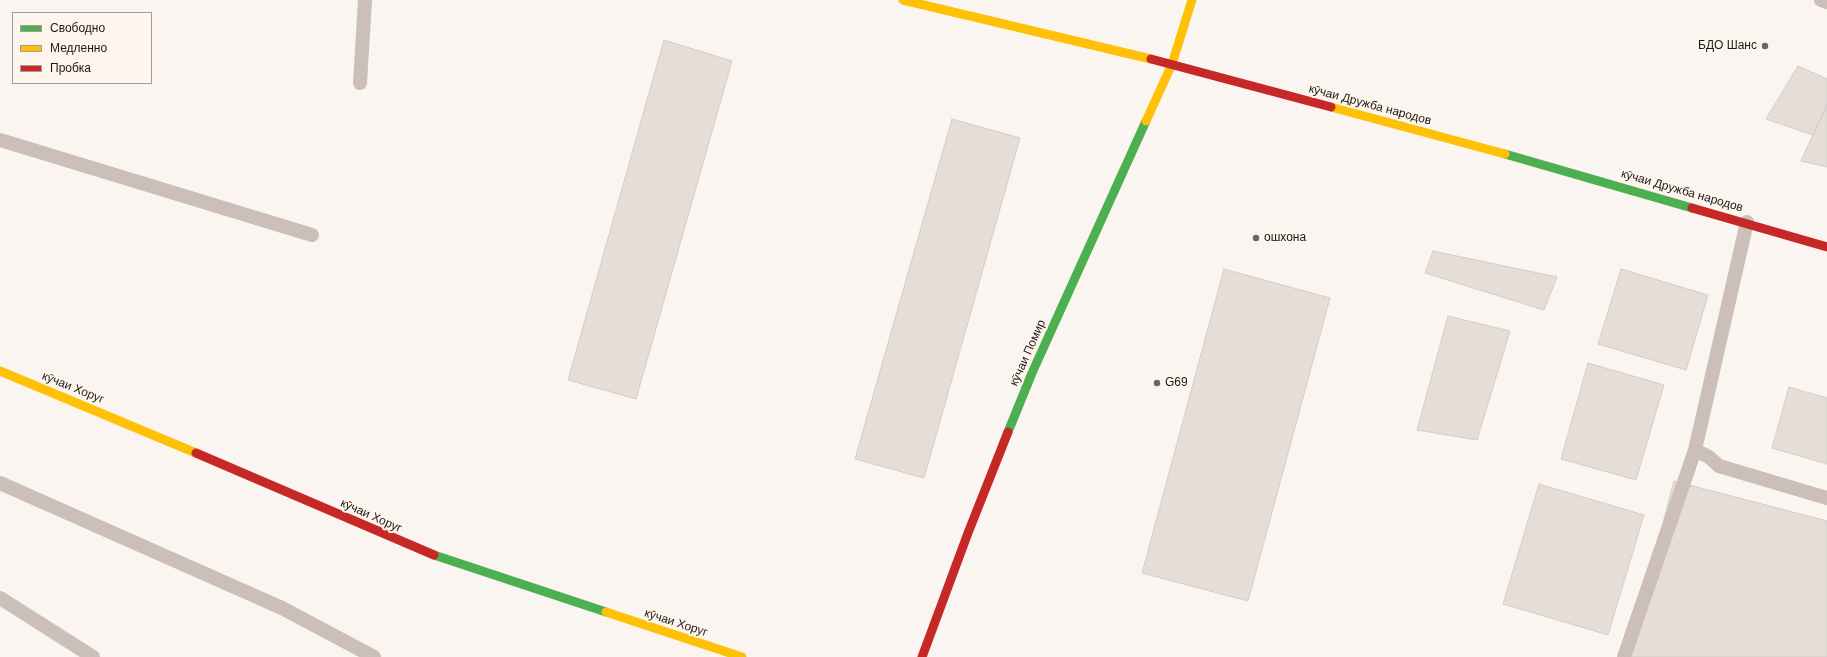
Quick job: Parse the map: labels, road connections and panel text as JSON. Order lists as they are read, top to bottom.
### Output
{
  "streets": {
    "street": ["кӯчаи Дружба народов", "кӯчаи Помир", "кӯчаи Хоруг"]
  },
  "crossings": [
    ["кӯчаи Дружба народов", "кӯчаи Помир"]
  ],
  "places": ["БДО Шанс", "ошхона", "G69"],
  "legend": ["Свободно", "Медленно", "Пробка"]
}
